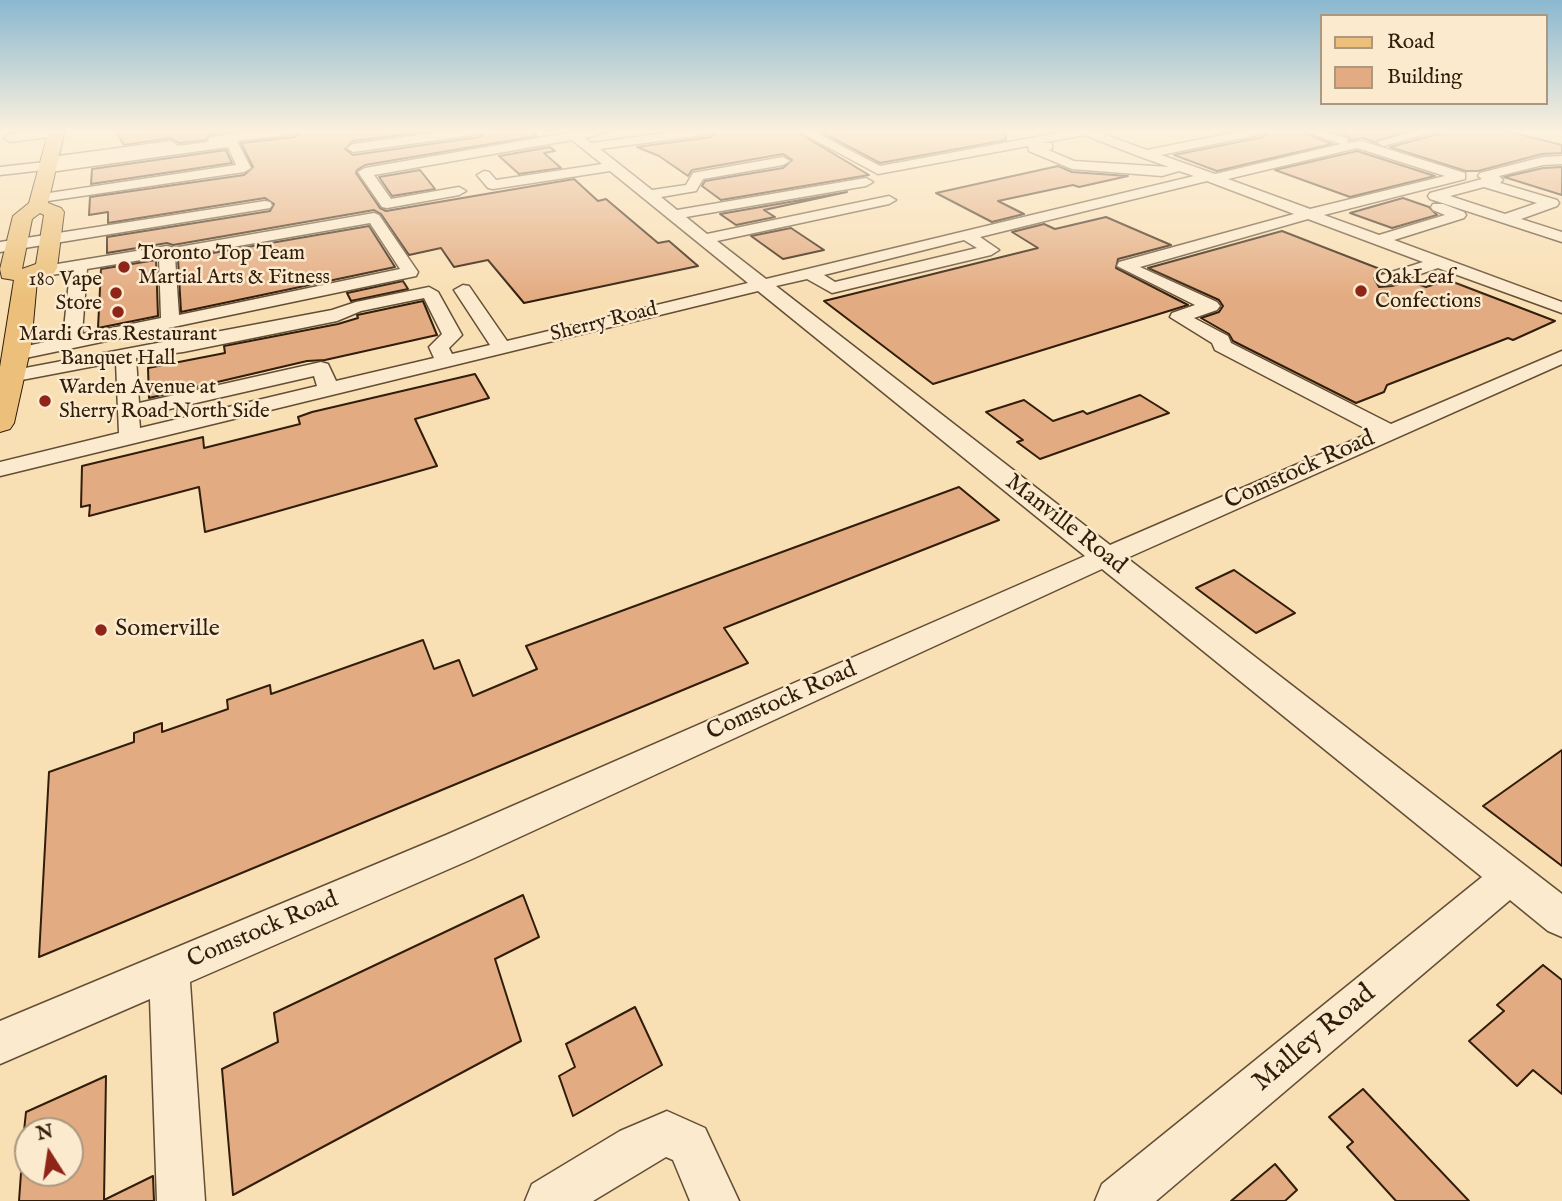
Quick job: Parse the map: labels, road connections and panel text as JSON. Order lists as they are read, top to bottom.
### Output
{
  "streets": {
    "street": [
      "Sherry Road",
      "Comstock Road",
      "Manville Road",
      "Malley Road"
    ]
  },
  "crossings": [
    ["Sherry Road", "Manville Road"],
    ["Comstock Road", "Manville Road"],
    ["Manville Road", "Malley Road"]
  ],
  "places": [
    "Toronto Top Team Martial Arts & Fitness",
    "OakLeaf Confections",
    "180 Vape Store",
    "Mardi Gras Restaurant Banquet Hall",
    "Warden Avenue at Sherry Road North Side",
    "Somerville"
  ],
  "legend": ["Road", "Building"],
  "north": "top"
}
